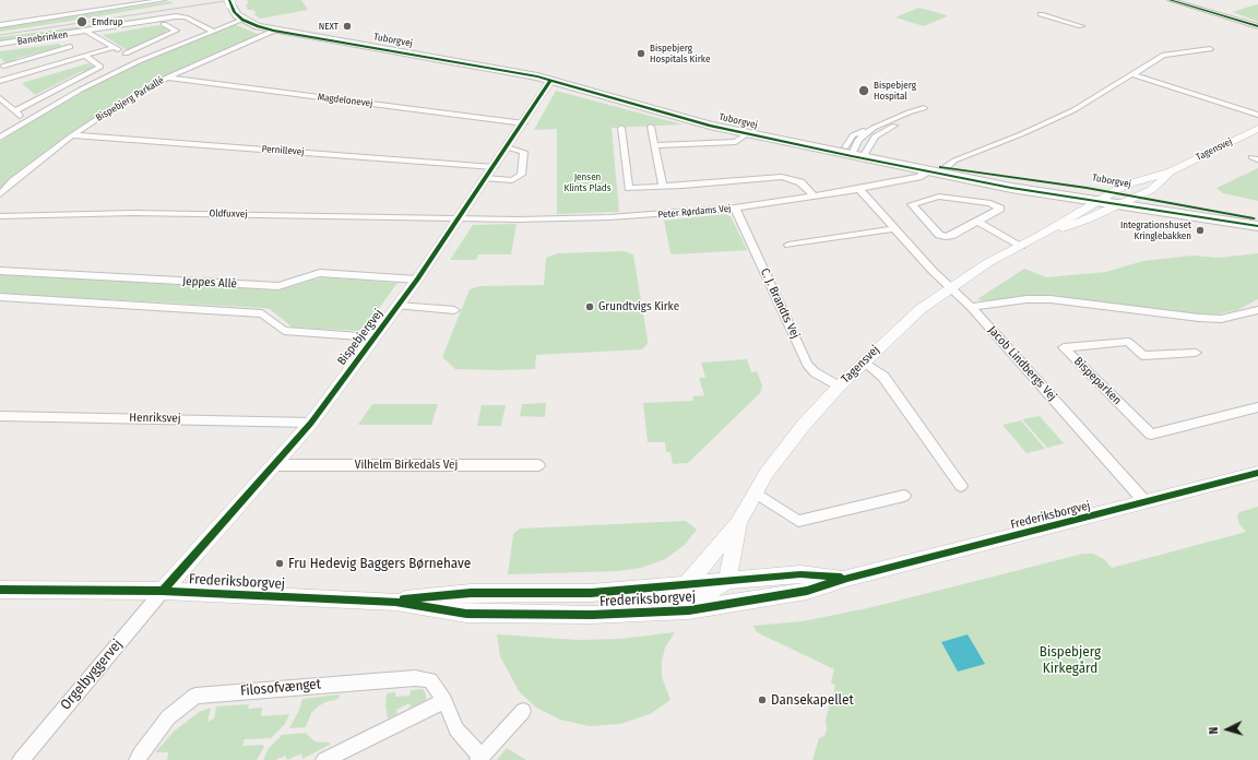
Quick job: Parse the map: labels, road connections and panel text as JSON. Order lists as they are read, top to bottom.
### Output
{
  "streets": {
    "main road": ["Tuborgvej"],
    "street": [
      "Banebrinken",
      "Bispebjerg Parkallé",
      "Magdelonevej",
      "Tagensvej",
      "Pernillevej",
      "Peter Rørdams Vej",
      "Oldfuxvej",
      "Jeppes Allé",
      "C. J. Brandts Vej",
      "Bispebjergvej",
      "Jacob Lindbergs Vej",
      "Bispeparken",
      "Henriksvej",
      "Vilhelm Birkedals Vej",
      "Frederiksborgvej",
      "Orgelbyggervej",
      "Filosofvænget"
    ]
  },
  "crossings": [
    ["Tuborgvej", "Bispebjerg Parkallé"],
    ["Tuborgvej", "Tagensvej"],
    ["Tuborgvej", "Peter Rørdams Vej"],
    ["Tuborgvej", "Bispebjergvej"],
    ["Bispebjerg Parkallé", "Magdelonevej"],
    ["Bispebjerg Parkallé", "Pernillevej"],
    ["Magdelonevej", "Bispebjergvej"],
    ["Tagensvej", "C. J. Brandts Vej"],
    ["Tagensvej", "Jacob Lindbergs Vej"],
    ["Tagensvej", "Frederiksborgvej"],
    ["Pernillevej", "Bispebjergvej"],
    ["Peter Rørdams Vej", "Oldfuxvej"],
    ["Peter Rørdams Vej", "C. J. Brandts Vej"],
    ["Peter Rørdams Vej", "Bispebjergvej"],
    ["Peter Rørdams Vej", "Jacob Lindbergs Vej"],
    ["Oldfuxvej", "Bispebjergvej"],
    ["Jeppes Allé", "Bispebjergvej"],
    ["Bispebjergvej", "Henriksvej"],
    ["Bispebjergvej", "Vilhelm Birkedals Vej"],
    ["Bispebjergvej", "Frederiksborgvej"],
    ["Bispebjergvej", "Orgelbyggervej"],
    ["Jacob Lindbergs Vej", "Frederiksborgvej"],
    ["Frederiksborgvej", "Orgelbyggervej"]
  ],
  "parks": ["Jensen Klints Plads", "Bispebjerg Kirkegård"],
  "places": [
    "Emdrup",
    "NEXT",
    "Bispebjerg Hospitals Kirke",
    "Bispebjerg Hospital",
    "Integrationshuset Kringlebakken",
    "Grundtvigs Kirke",
    "Fru Hedevig Baggers Børnehave",
    "Dansekapellet"
  ],
  "north": "left"
}
